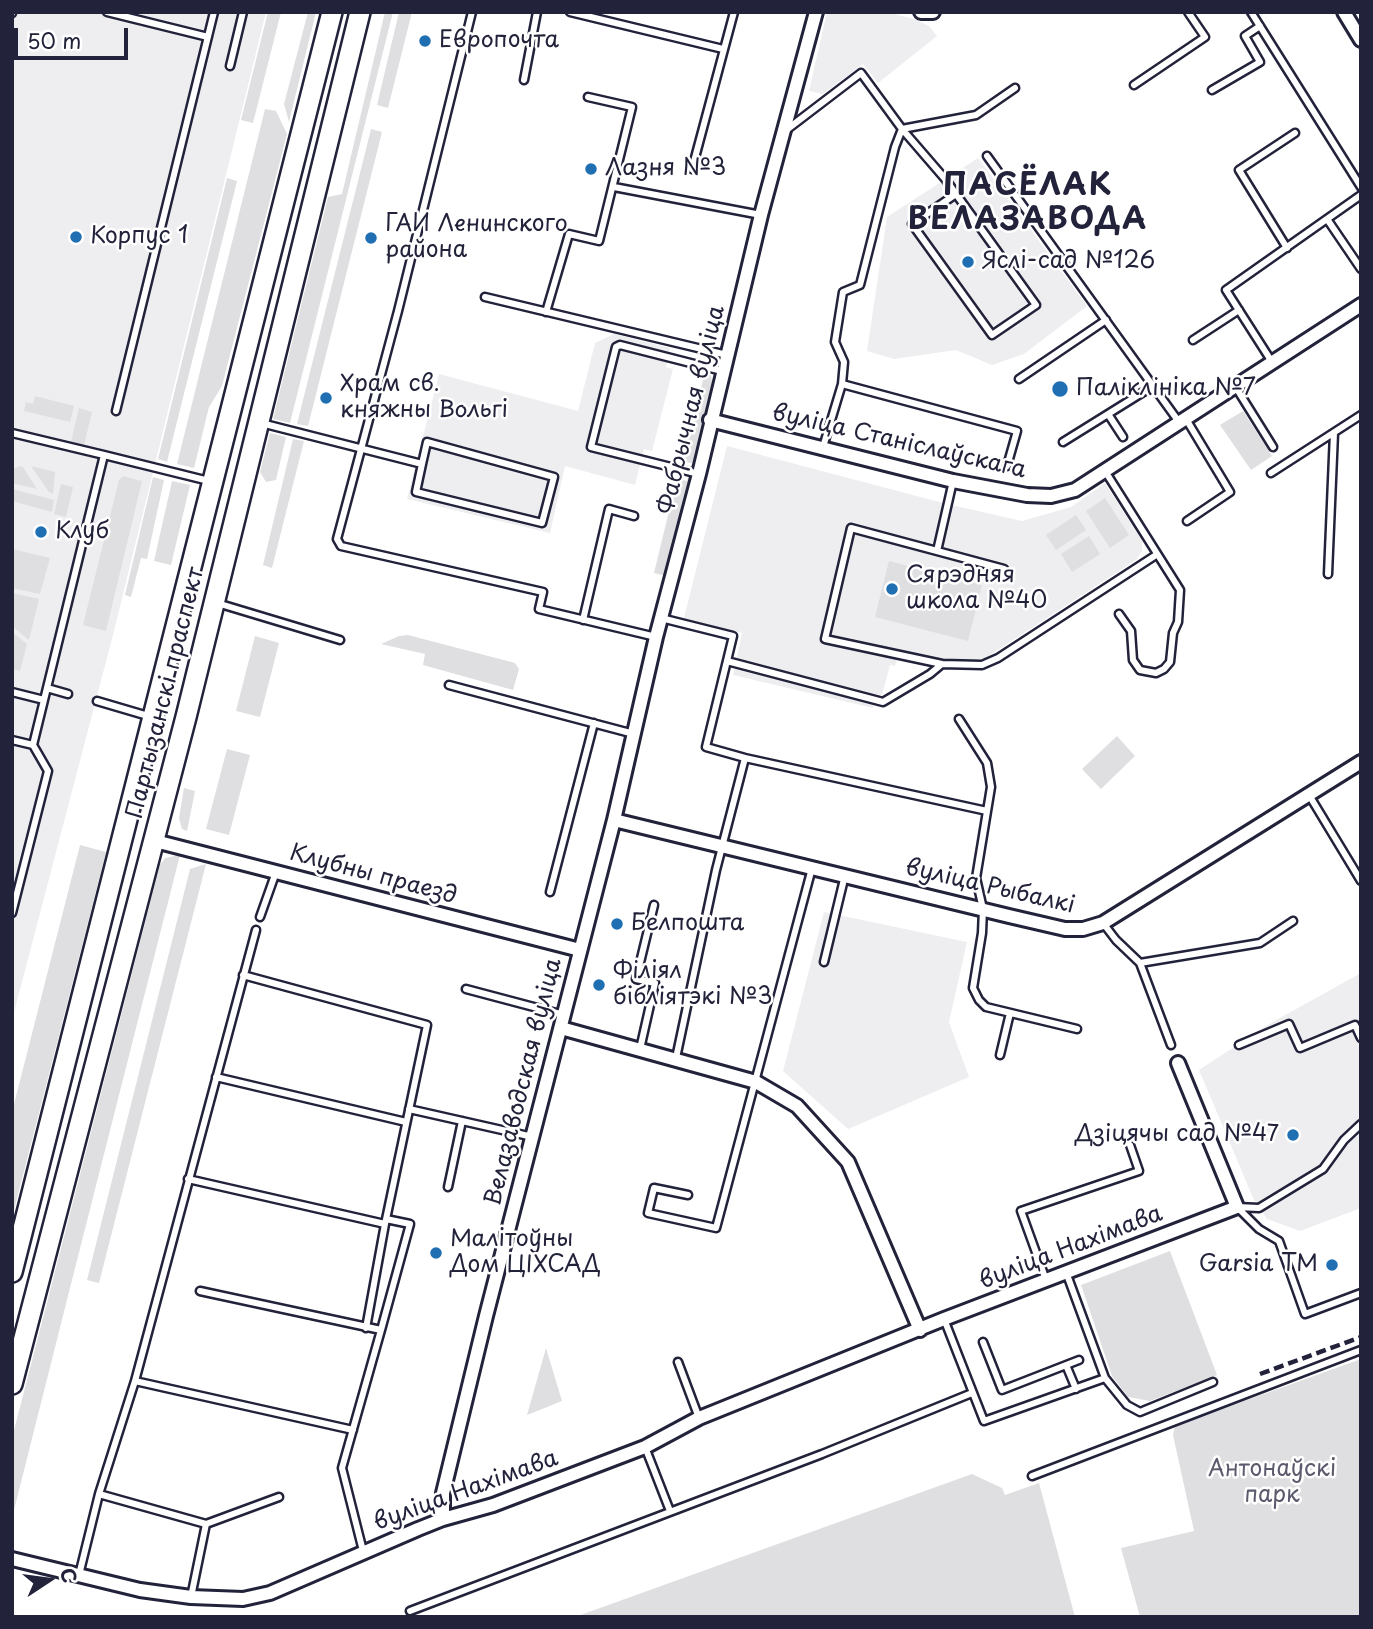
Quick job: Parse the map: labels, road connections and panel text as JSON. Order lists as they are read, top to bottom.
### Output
{
  "streets": {
    "main road": ["Партызанскі праспект"],
    "street": [
      "Фабрычная вуліца",
      "вуліца Станіслаўскага",
      "Клубны праезд",
      "вуліца Рыбалкі",
      "Велазаводская вуліца",
      "вуліца Нахімава"
    ]
  },
  "crossings": [
    ["Фабрычная вуліца", "вуліца Станіслаўскага"],
    ["Фабрычная вуліца", "вуліца Рыбалкі"],
    ["Фабрычная вуліца", "Велазаводская вуліца"],
    ["Партызанскі праспект", "Клубны праезд"],
    ["Клубны праезд", "Велазаводская вуліца"],
    ["вуліца Рыбалкі", "Велазаводская вуліца"],
    ["Велазаводская вуліца", "вуліца Нахімава"]
  ],
  "districts": ["ПАСЁЛАК ВЕЛАЗАВОДА"],
  "parks": ["Антонаўскі парк"],
  "places": [
    "Европочта",
    "Лазня №3",
    "Корпус 1",
    "ГАИ Ленинского района",
    "Яслі-сад №126",
    "Паліклініка №7",
    "Храм св. княжны Вольгі",
    "Клуб",
    "Сярэдняя школа №40",
    "Белпошта",
    "Філіял бібліятэкі №3",
    "Дзіцячы сад №47",
    "Малітоўны Дом ЦІХСАД",
    "Garsia TM"
  ],
  "scale_bar": "50 m",
  "north": "right"
}
